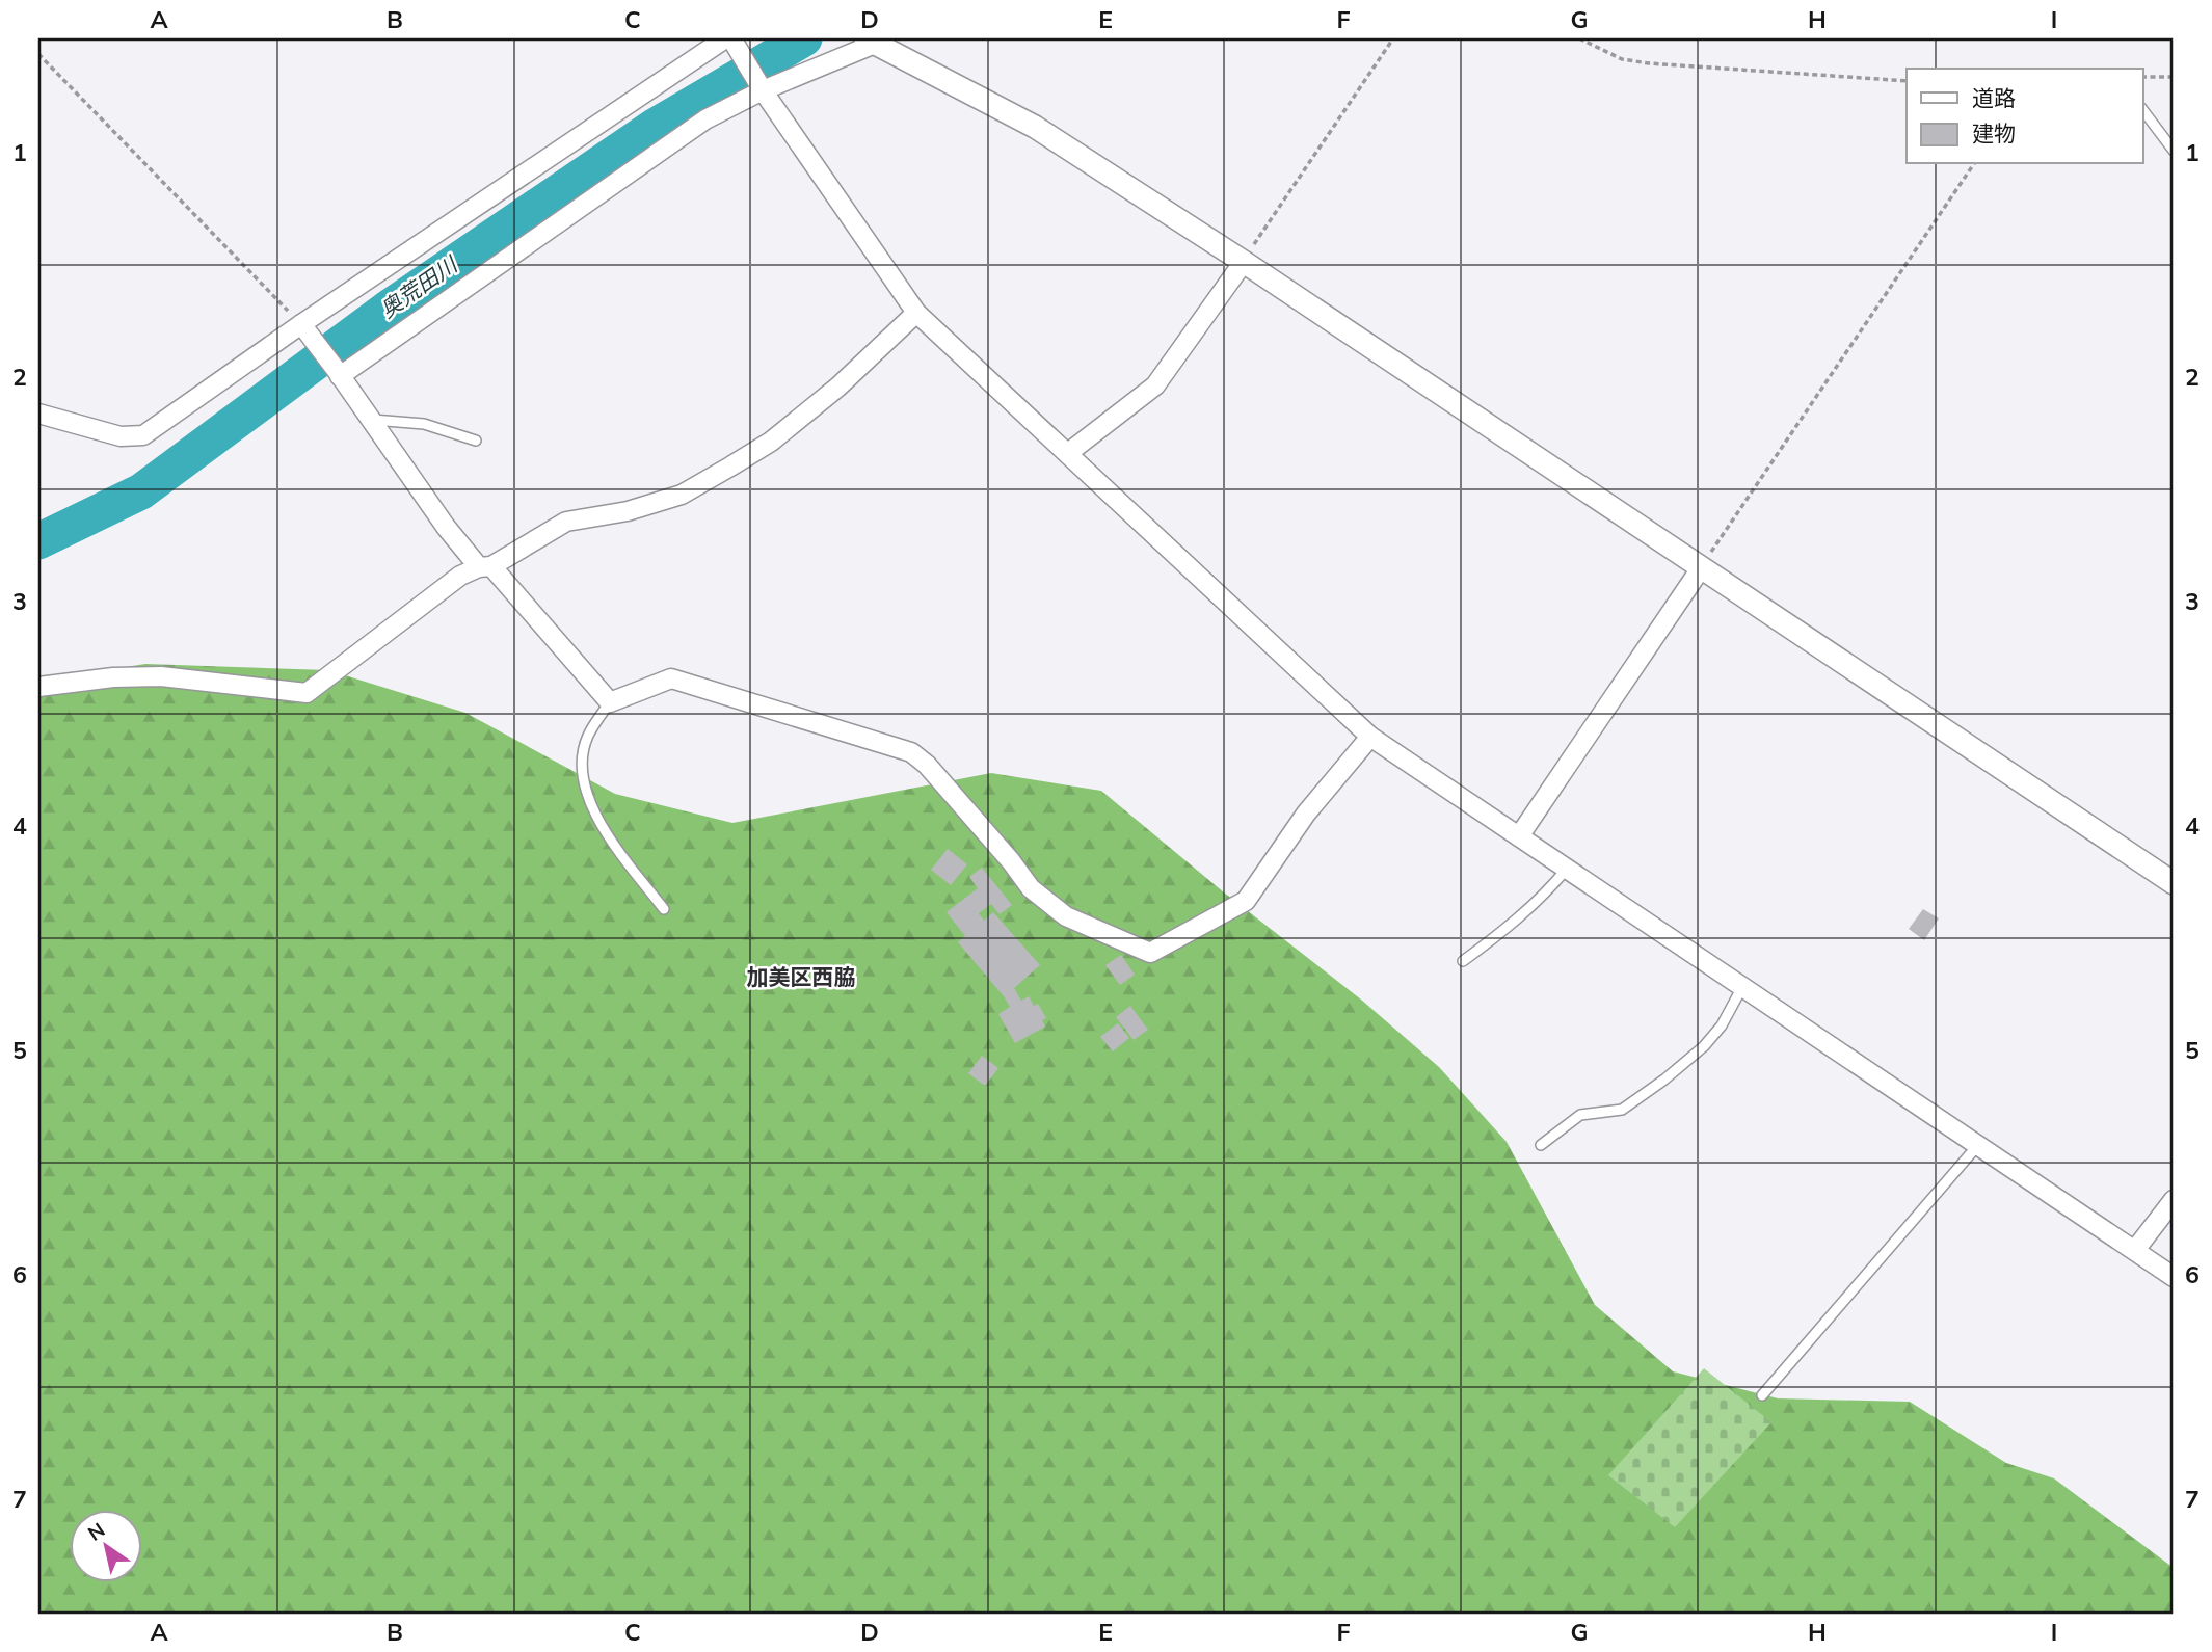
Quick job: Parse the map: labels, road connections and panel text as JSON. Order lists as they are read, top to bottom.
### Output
{
  "districts": ["加美区西脇"],
  "water": ["奥荒田川"],
  "legend": ["道路", "建物"],
  "north": "top left",
  "grid": {
    "columns": [
      "A",
      "B",
      "C",
      "D",
      "E",
      "F",
      "G",
      "H",
      "I"
    ],
    "rows": [
      "1",
      "2",
      "3",
      "4",
      "5",
      "6",
      "7"
    ]
  }
}
